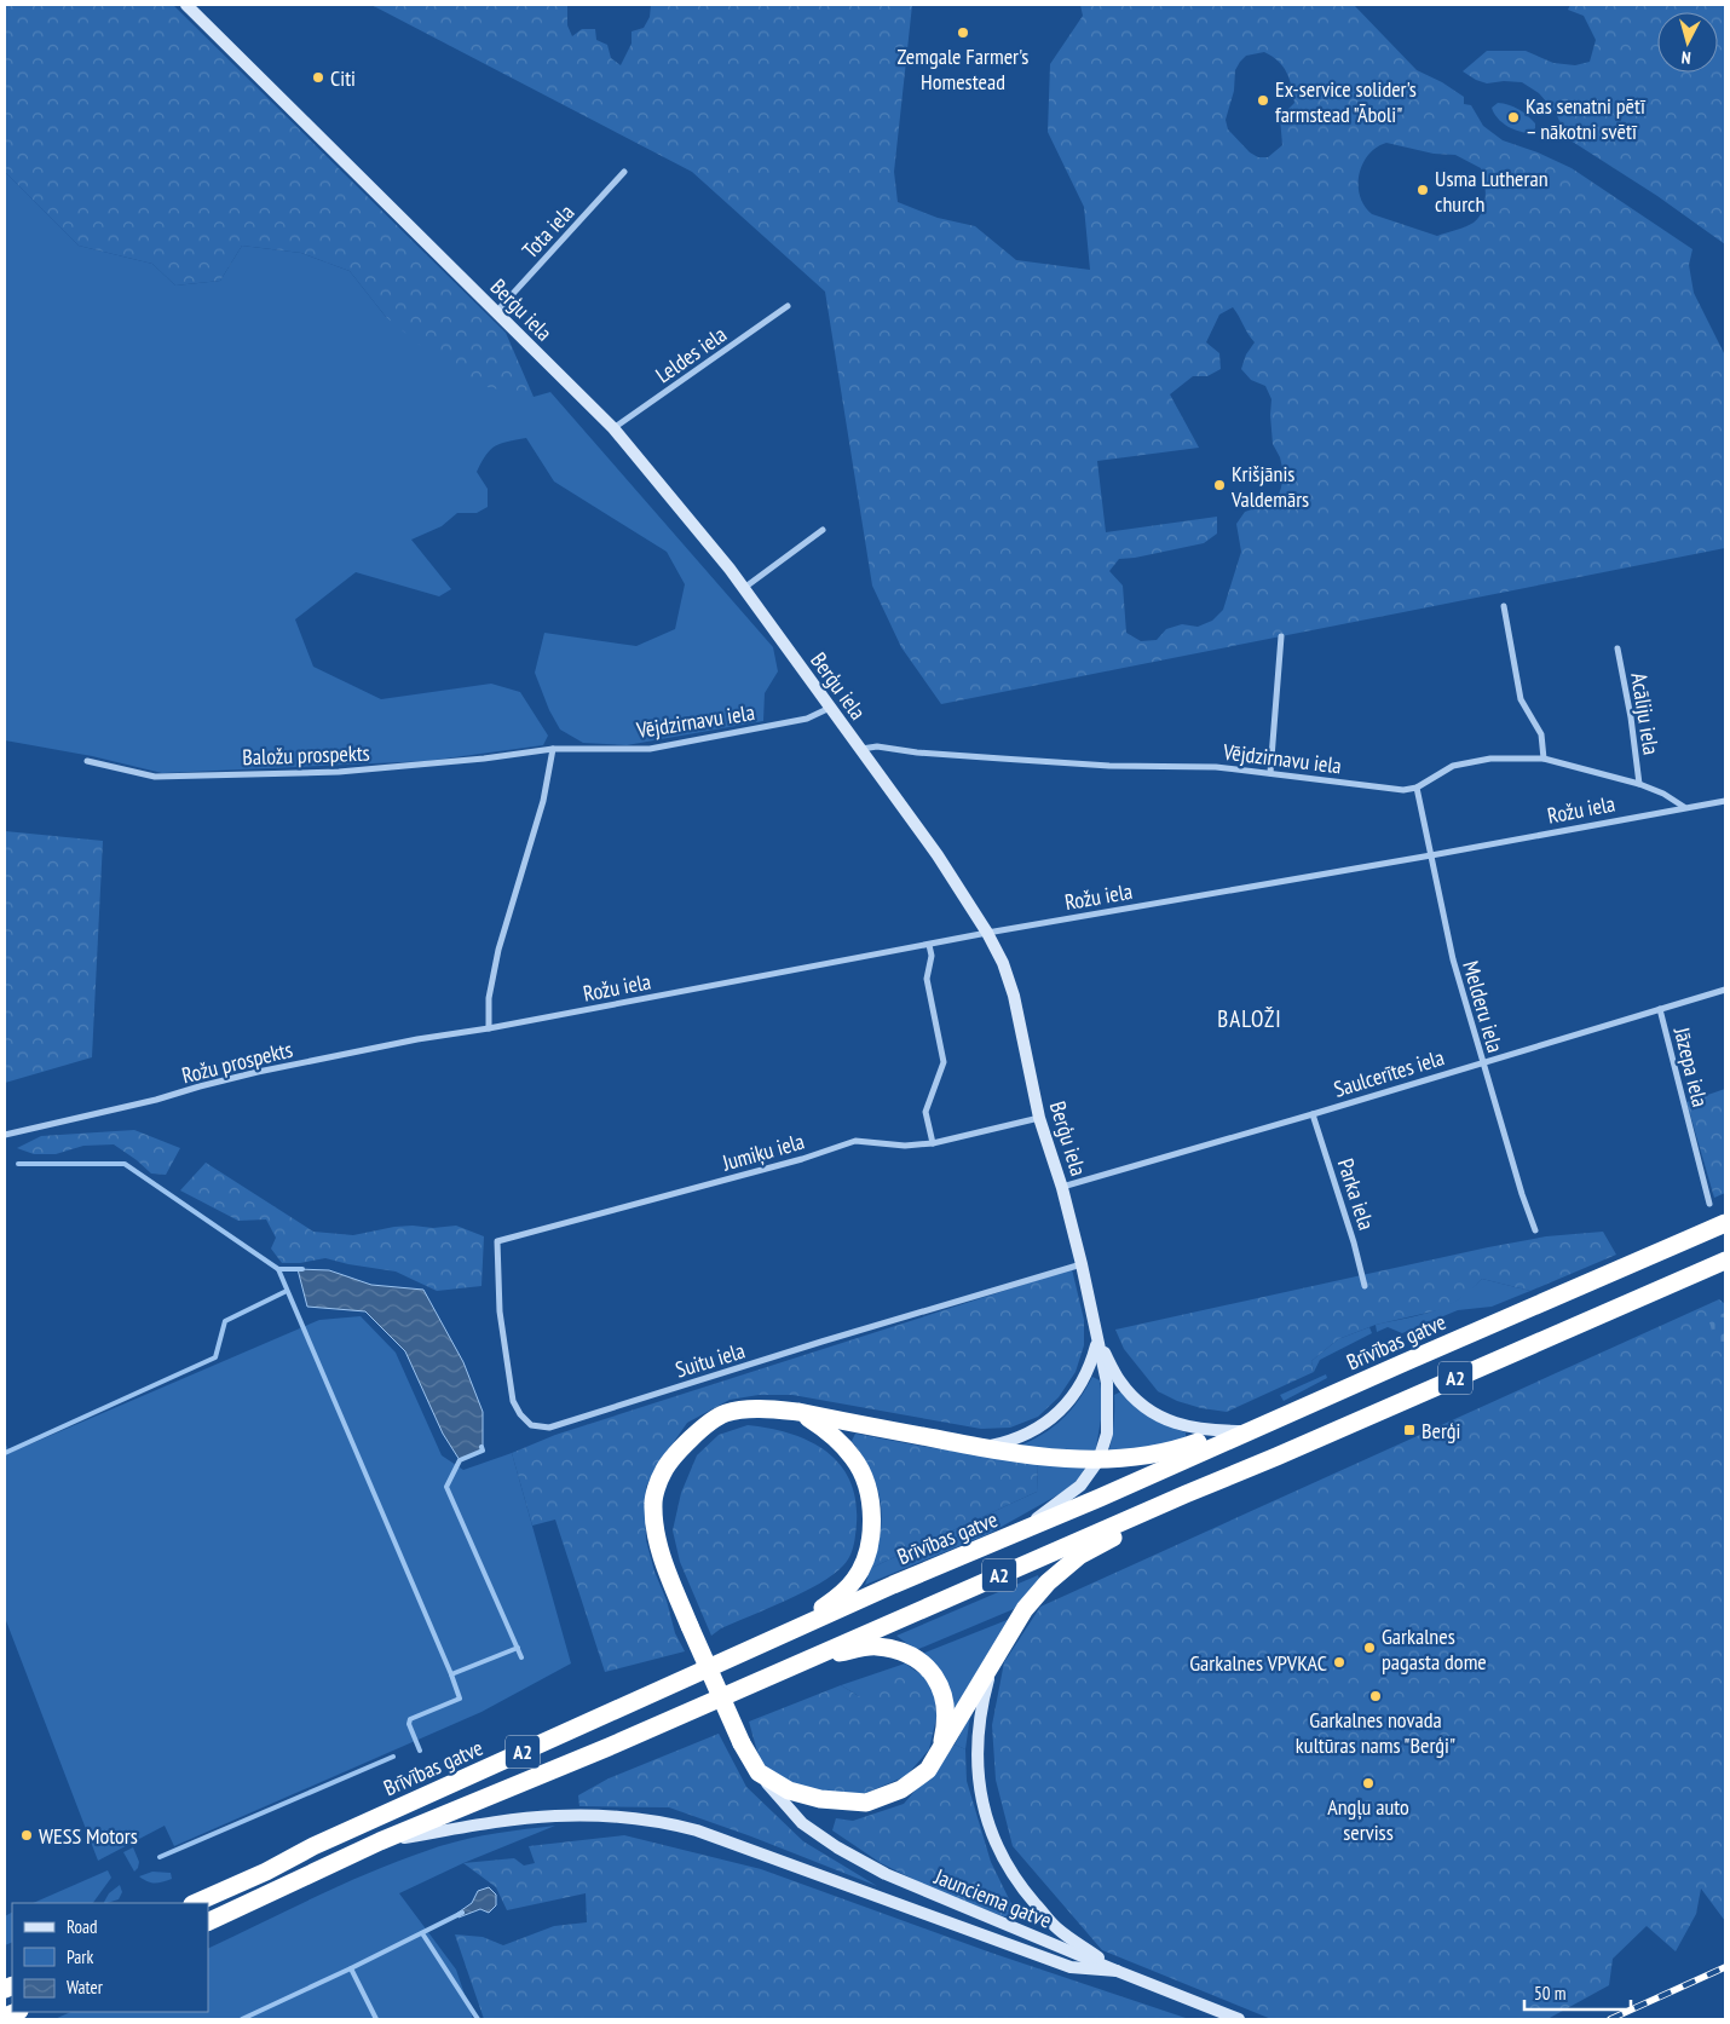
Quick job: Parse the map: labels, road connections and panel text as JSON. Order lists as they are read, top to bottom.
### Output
{
  "streets": {
    "highway": ["Brīvības gatve", "A2"],
    "main road": ["Berģu iela", "Jaunciema gatve"],
    "street": [
      "Tota iela",
      "Leldes iela",
      "Acāliju iela",
      "Vējdzirnavu iela",
      "Baložu prospekts",
      "Rožu iela",
      "Melderu iela",
      "Rožu prospekts",
      "Jāzepa iela",
      "Saulcerītes iela",
      "Jumiķu iela",
      "Parka iela",
      "Suitu iela"
    ]
  },
  "crossings": [
    ["Tota iela", "Berģu iela"],
    ["Berģu iela", "Leldes iela"],
    ["Berģu iela", "Vējdzirnavu iela"],
    ["Berģu iela", "Rožu iela"],
    ["Berģu iela", "Saulcerītes iela"],
    ["Berģu iela", "Jumiķu iela"],
    ["Berģu iela", "Brīvības gatve"],
    ["Berģu iela", "Suitu iela"],
    ["Acāliju iela", "Vējdzirnavu iela"],
    ["Vējdzirnavu iela", "Baložu prospekts"],
    ["Vējdzirnavu iela", "Rožu iela"],
    ["Vējdzirnavu iela", "Melderu iela"],
    ["Rožu iela", "Melderu iela"],
    ["Rožu iela", "Rožu prospekts"],
    ["Melderu iela", "Saulcerītes iela"],
    ["Jāzepa iela", "Saulcerītes iela"],
    ["Saulcerītes iela", "Parka iela"],
    ["Jumiķu iela", "Suitu iela"]
  ],
  "districts": ["BALOŽI"],
  "places": {
    "other": [
      "Zemgale Farmer's Homestead",
      "Citi",
      "Ex-service solider's farmstead \"Āboli\"",
      "Kas senatni pētī – nākotni svētī",
      "Usma Lutheran church",
      "Krišjānis Valdemārs",
      "Garkalnes pagasta dome",
      "Garkalnes VPVKAC",
      "Garkalnes novada kultūras nams \"Berģi\"",
      "Angļu auto serviss",
      "WESS Motors"
    ],
    "transit": ["Berģi"]
  },
  "legend": ["Road", "Park", "Water"],
  "scale_bar": "50 m",
  "north": "bottom"
}
